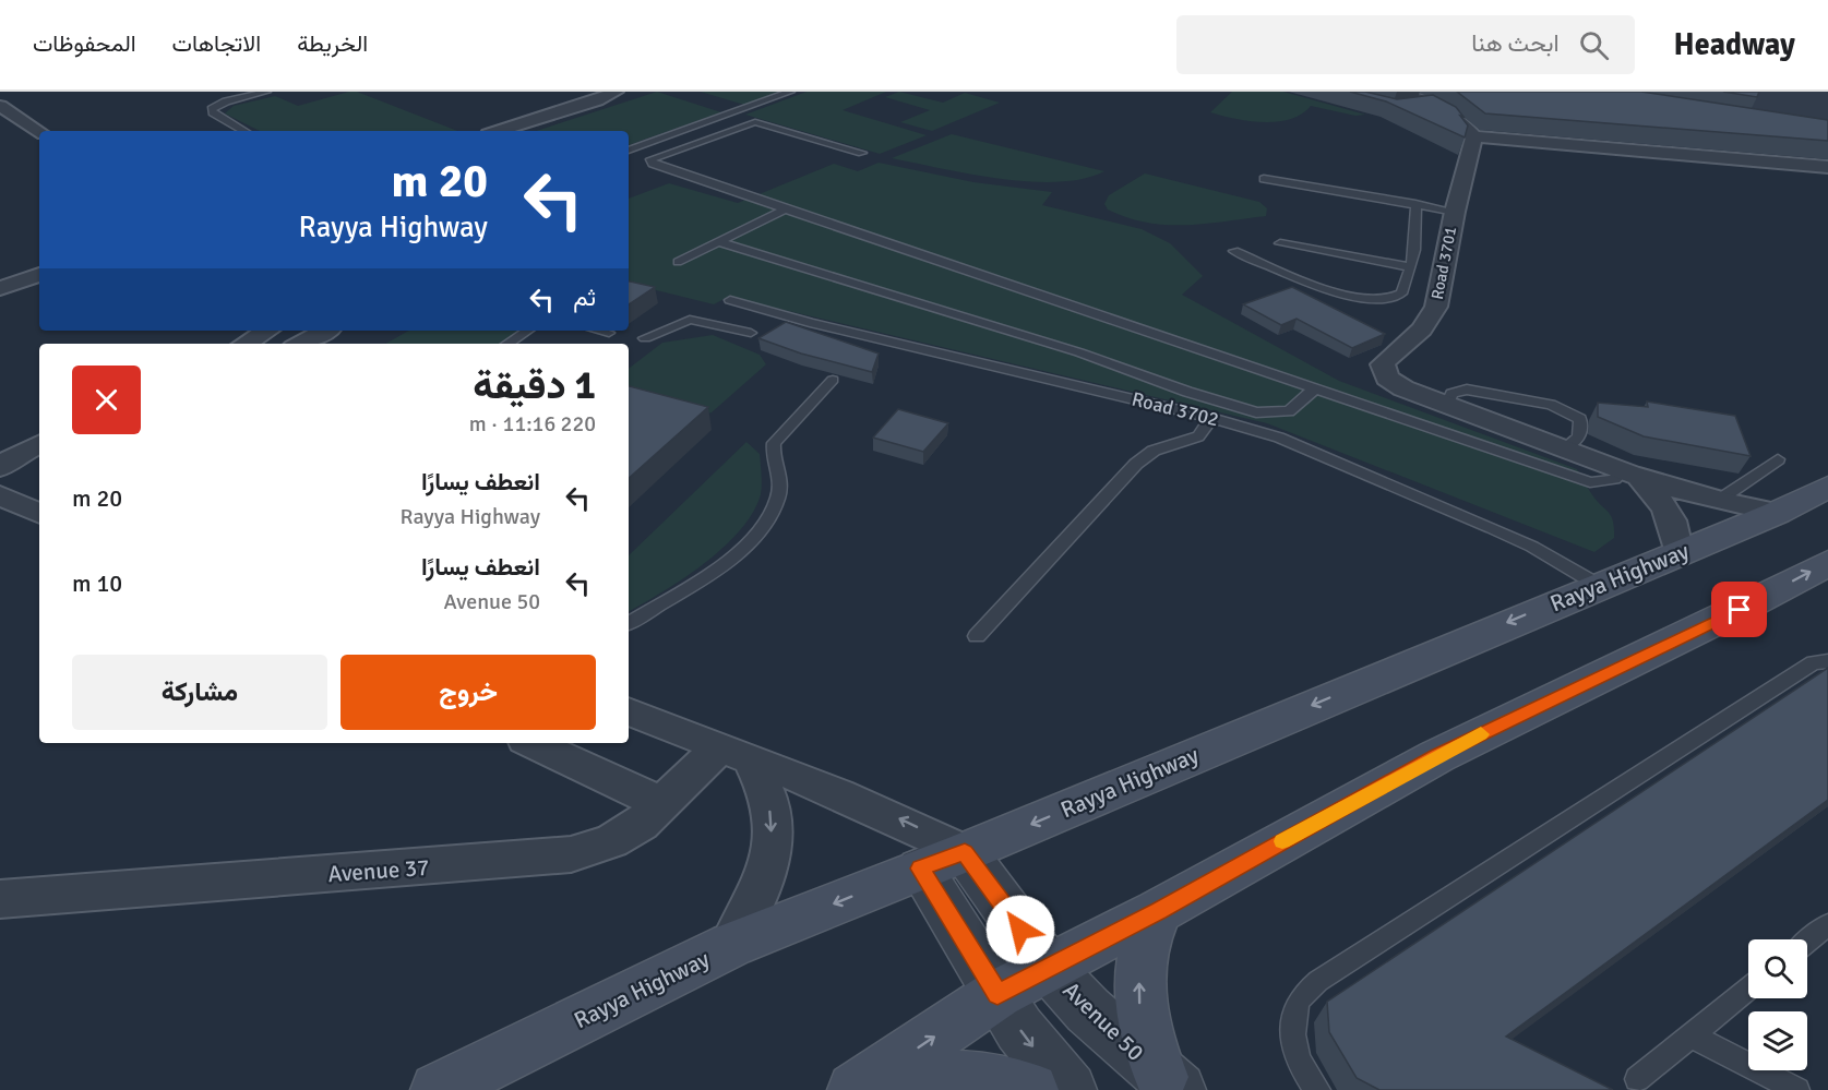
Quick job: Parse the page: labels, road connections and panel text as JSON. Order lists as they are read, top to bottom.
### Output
{
  "streets": {
    "main road": ["Rayya Highway"],
    "street": ["Road 3701", "Avenue 37", "Avenue 50"],
    "lane": ["Road 3702"]
  },
  "crossings": [
    ["Road 3701", "Rayya Highway"],
    ["Road 3702", "Rayya Highway"],
    ["Rayya Highway", "Avenue 50"]
  ],
  "page": {
    "header": "Headway",
    "search": "ابحث هنا",
    "nav": ["الخريطة", "الاتجاهات", "المحفوظات"],
    "turn": ["20 m", "Rayya Highway"],
    "then": "ثم",
    "heading": ["1 دقيقة", "220 m · 11:16"],
    "list": [
      {
        "name": "انعطف يسارًا",
        "note": "Rayya Highway",
        "value": "20 m"
      },
      {
        "name": "انعطف يسارًا",
        "note": "Avenue 50",
        "value": "10 m"
      }
    ],
    "buttons": ["خروج", "مشاركة"]
  }
}
